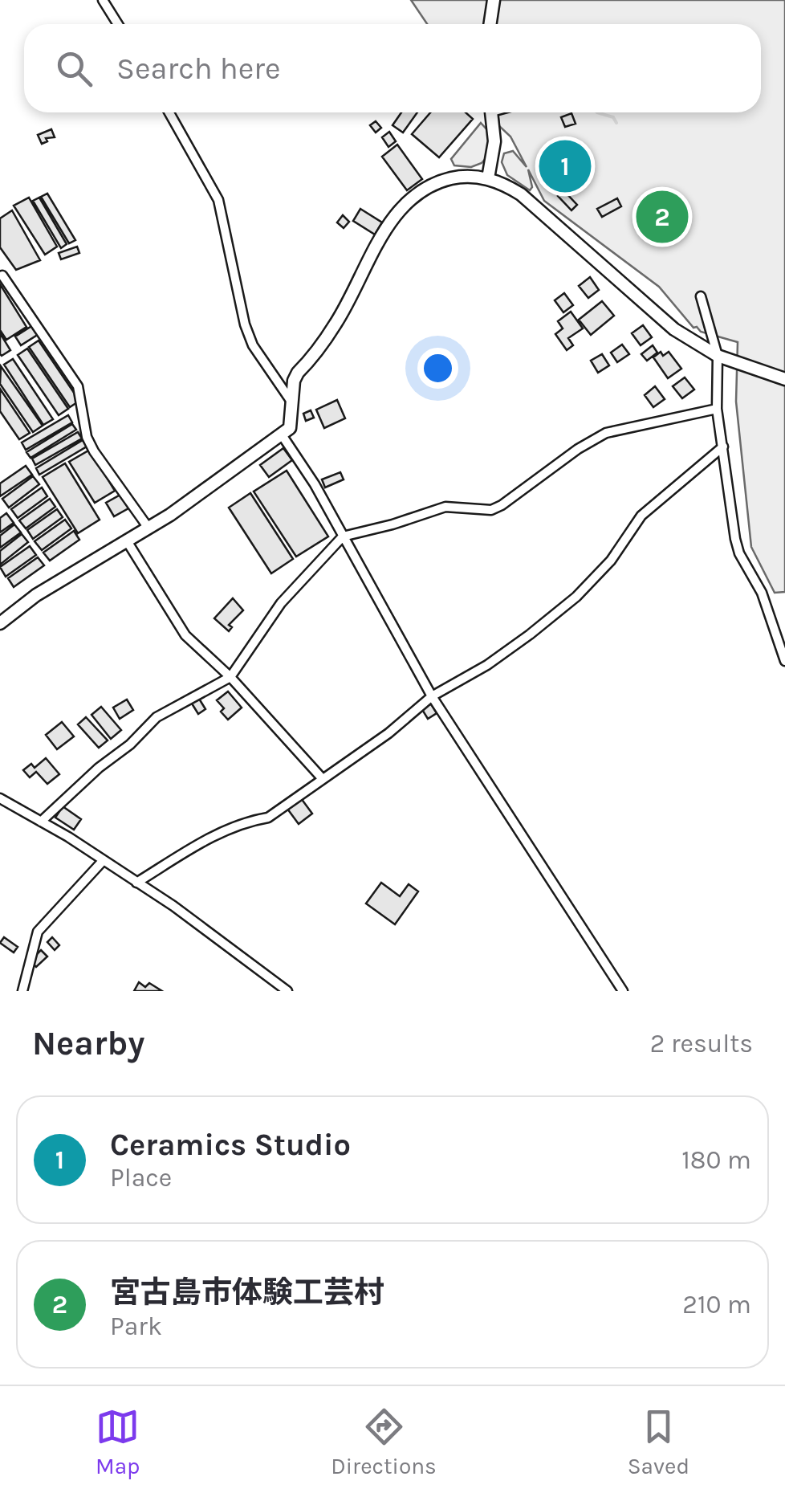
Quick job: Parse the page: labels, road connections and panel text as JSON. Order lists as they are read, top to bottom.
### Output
{
  "page": {
    "search": "Search here",
    "pins": ["1", "2"],
    "heading": ["Nearby", "2 results"],
    "list": [
      {
        "mark": "1",
        "name": "Ceramics Studio",
        "note": "Place",
        "value": "180 m"
      },
      {
        "mark": "2",
        "name": "宮古島市体験工芸村",
        "note": "Park",
        "value": "210 m"
      }
    ],
    "nav": ["Map", "Directions", "Saved"]
  }
}
